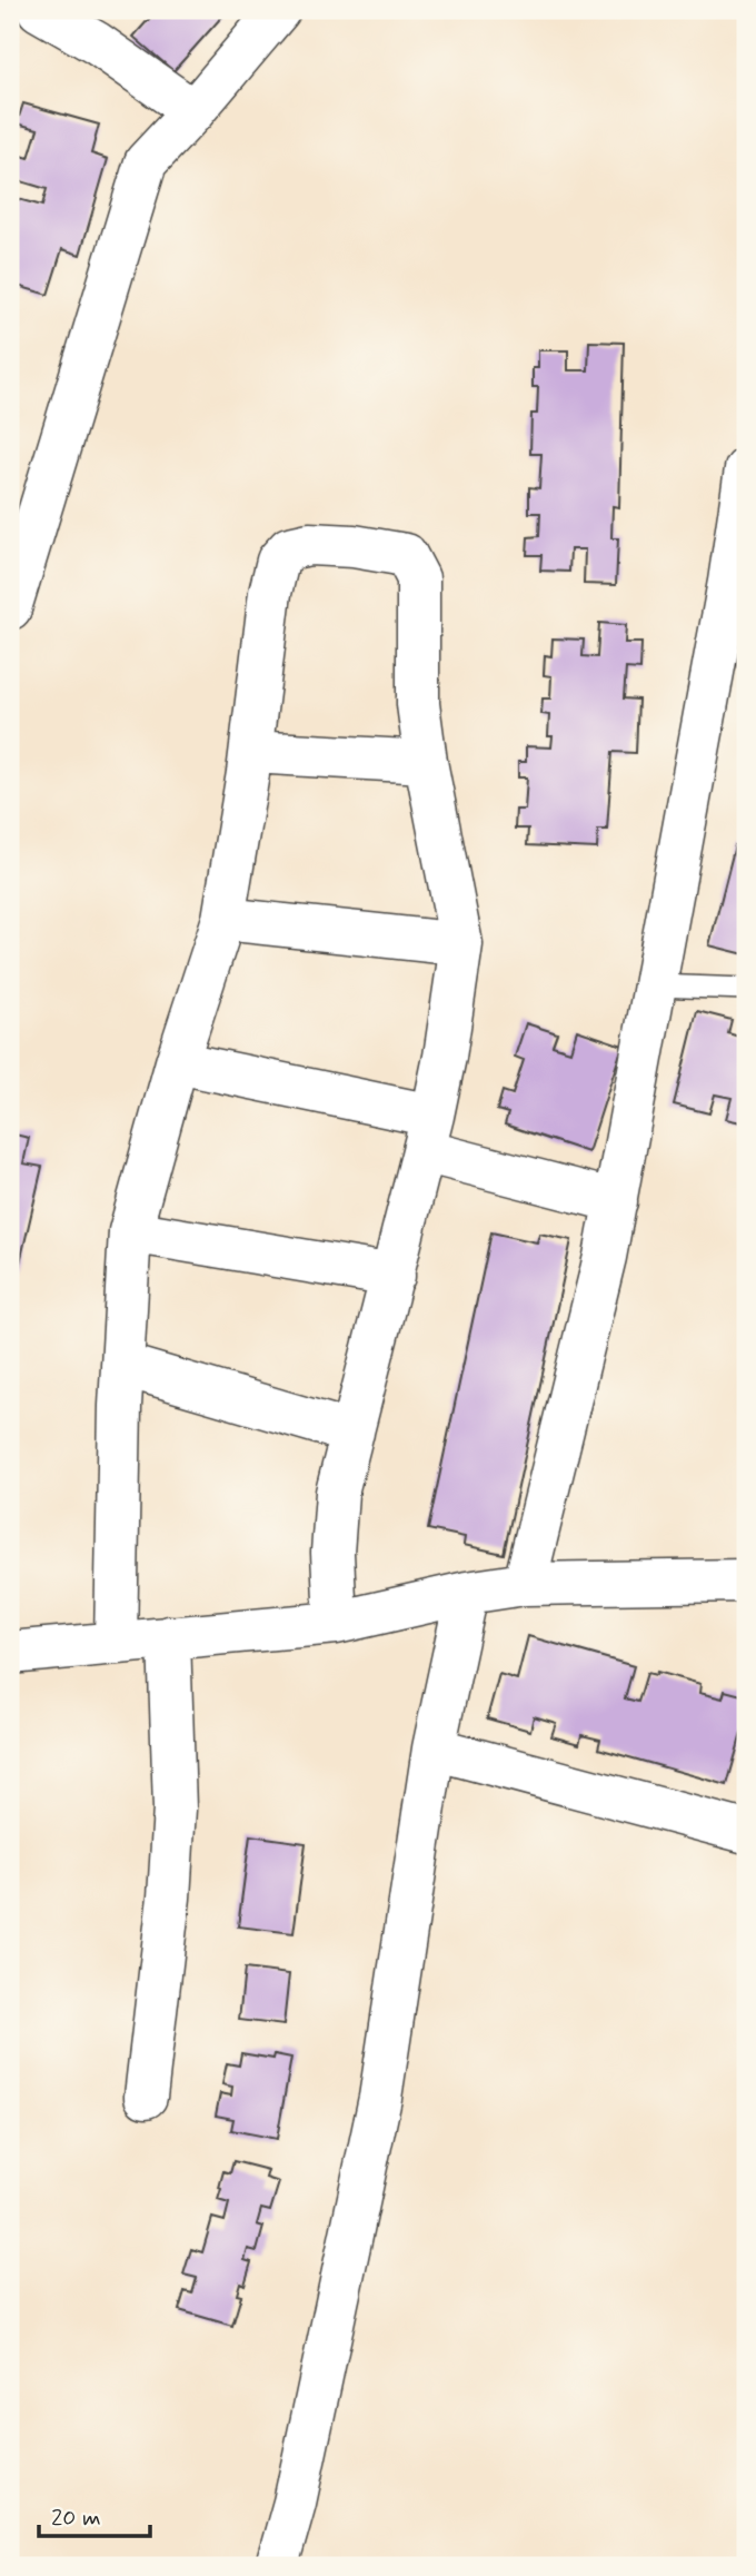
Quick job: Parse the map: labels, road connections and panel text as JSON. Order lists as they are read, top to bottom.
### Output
{
  "scale_bar": "20 m"
}
